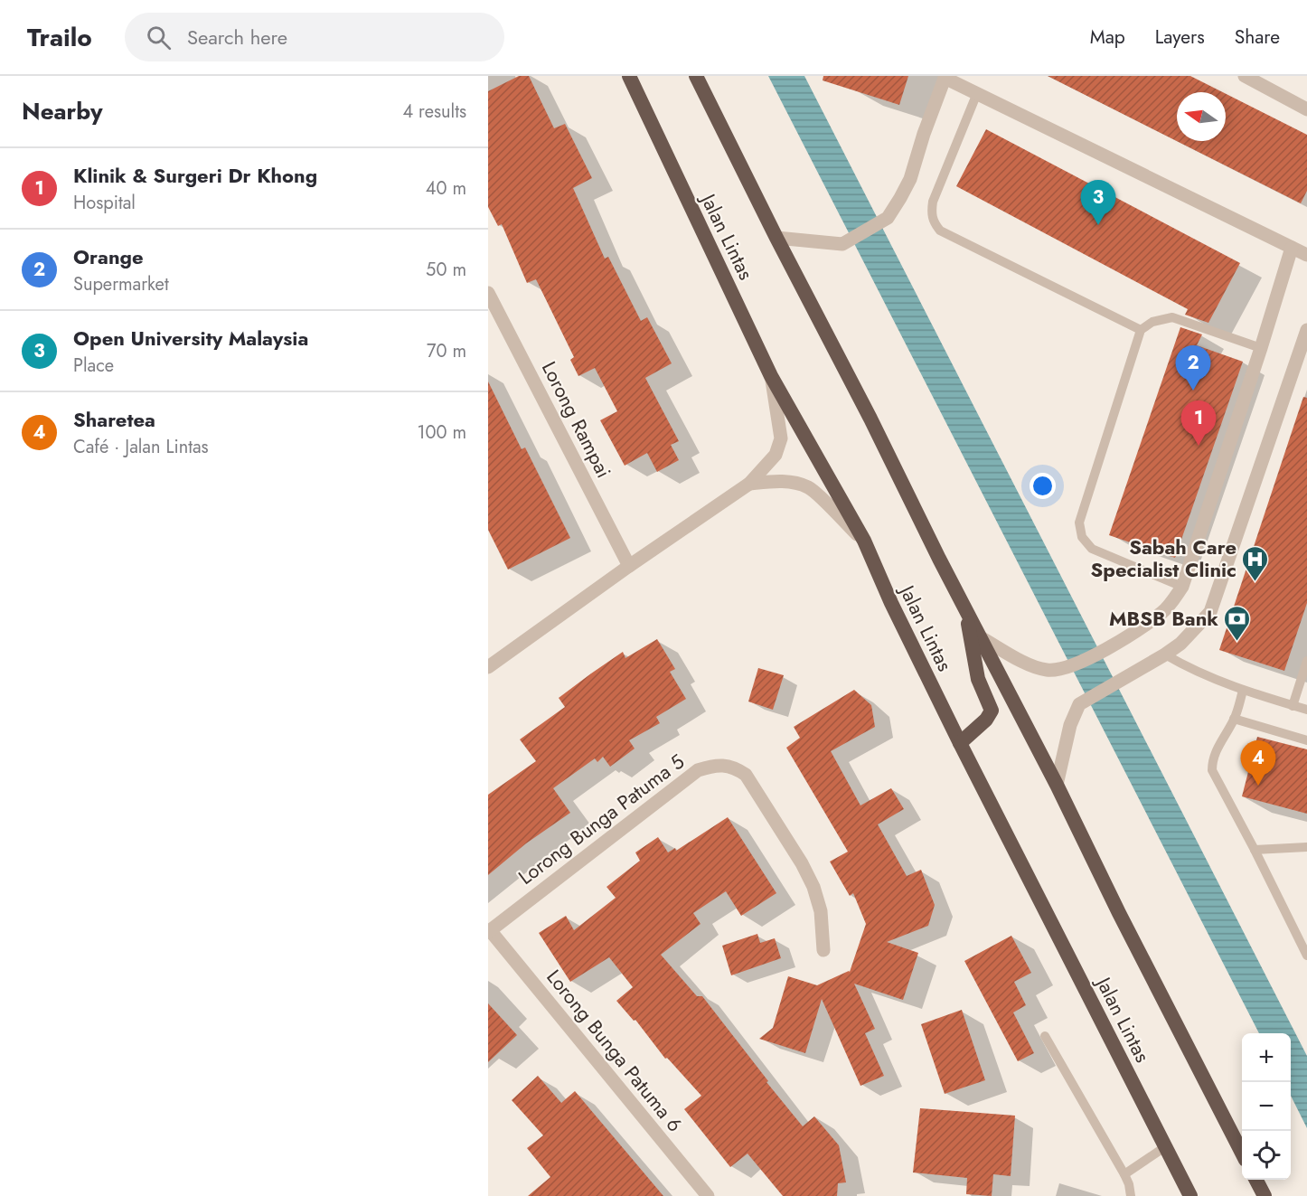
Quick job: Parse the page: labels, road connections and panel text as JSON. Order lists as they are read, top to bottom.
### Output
{
  "streets": {
    "highway": ["Jalan Lintas"],
    "street": ["Lorong Rampai", "Lorong Bunga Patuma 5", "Lorong Bunga Patuma 6"]
  },
  "crossings": [
    ["Lorong Bunga Patuma 5", "Lorong Bunga Patuma 6"]
  ],
  "places": {
    "hospital": ["Sabah Care Specialist Clinic"],
    "bank": ["MBSB Bank"]
  },
  "north": "left",
  "page": {
    "header": "Trailo",
    "search": "Search here",
    "nav": ["Map", "Layers", "Share"],
    "heading": ["Nearby", "4 results"],
    "list": [
      {
        "mark": "1",
        "name": "Klinik & Surgeri Dr Khong",
        "note": "Hospital",
        "value": "40 m"
      },
      {
        "mark": "2",
        "name": "Orange",
        "note": "Supermarket",
        "value": "50 m"
      },
      {
        "mark": "3",
        "name": "Open University Malaysia",
        "note": "Place",
        "value": "70 m"
      },
      {
        "mark": "4",
        "name": "Sharetea",
        "note": "Café · Jalan Lintas",
        "value": "100 m"
      }
    ],
    "pins": [
      "3",
      "2",
      "1",
      "4"
    ],
    "map_buttons": ["+", "−"]
  }
}
